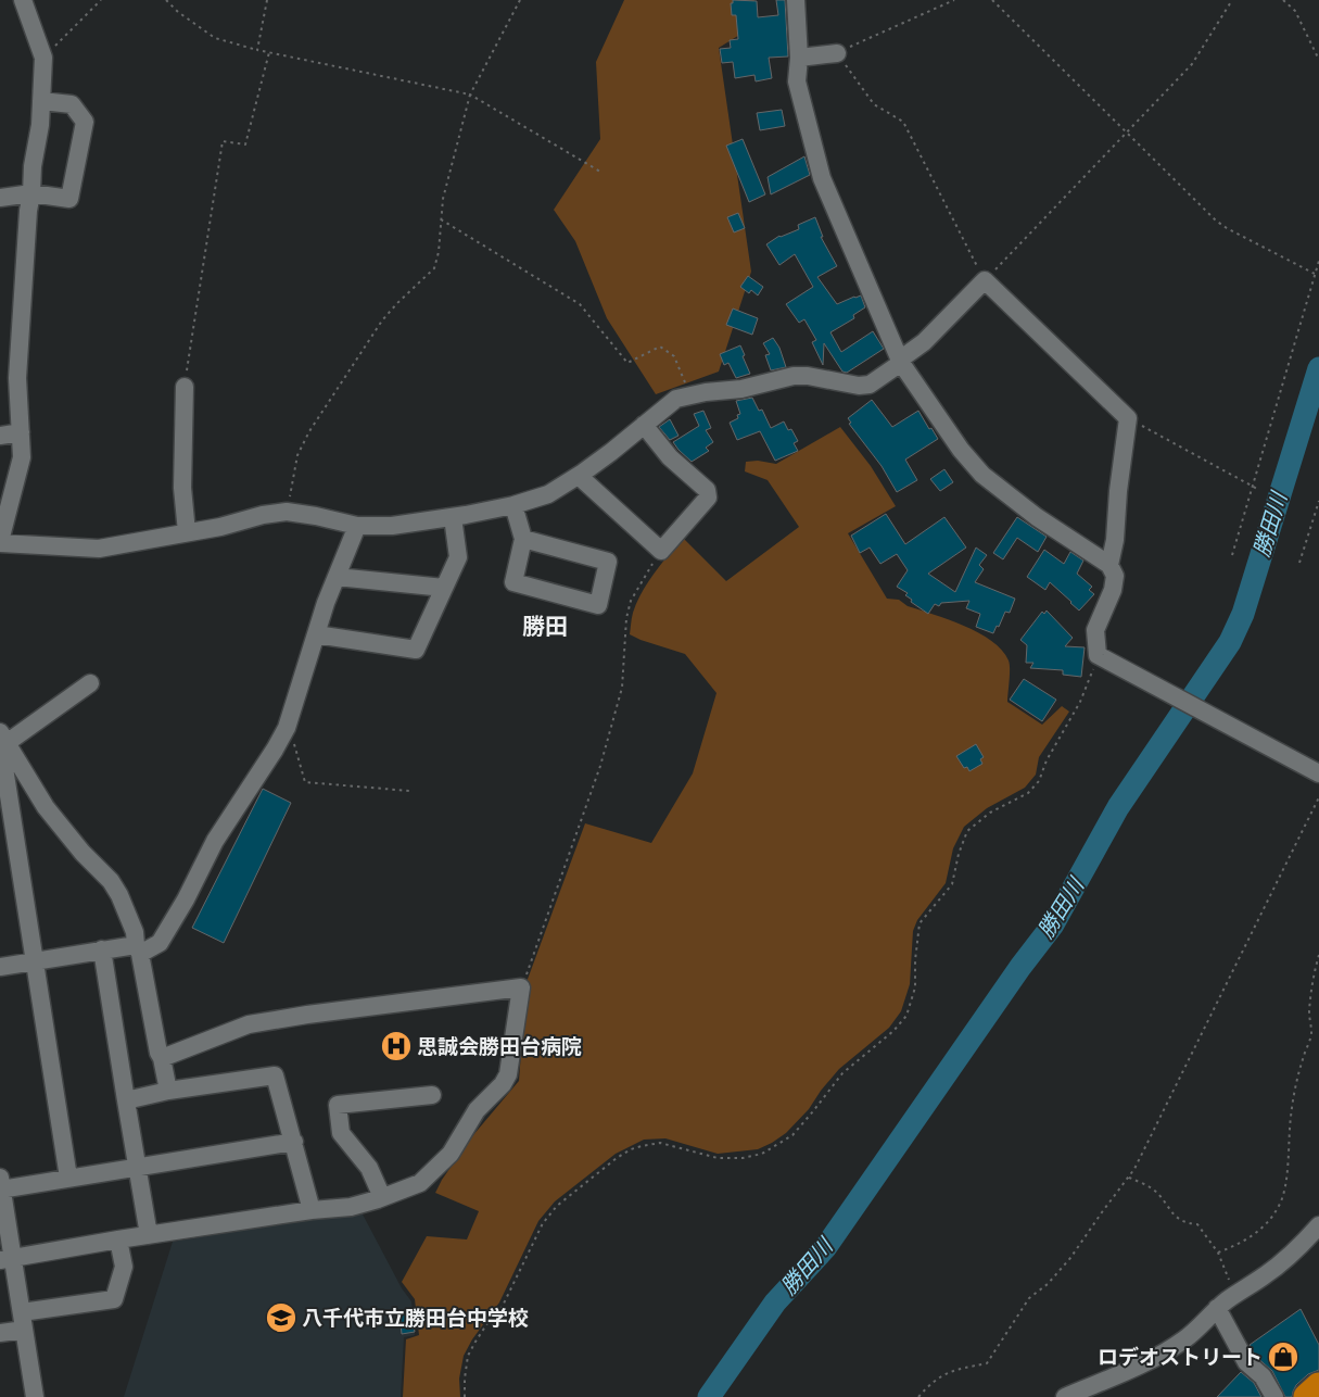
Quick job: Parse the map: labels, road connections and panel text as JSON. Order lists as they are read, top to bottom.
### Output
{
  "districts": ["勝田"],
  "water": ["勝田川"],
  "places": {
    "hospital": ["思誠会勝田台病院"],
    "school or university": ["八千代市立勝田台中学校"],
    "shop": ["ロデオストリート"]
  }
}
